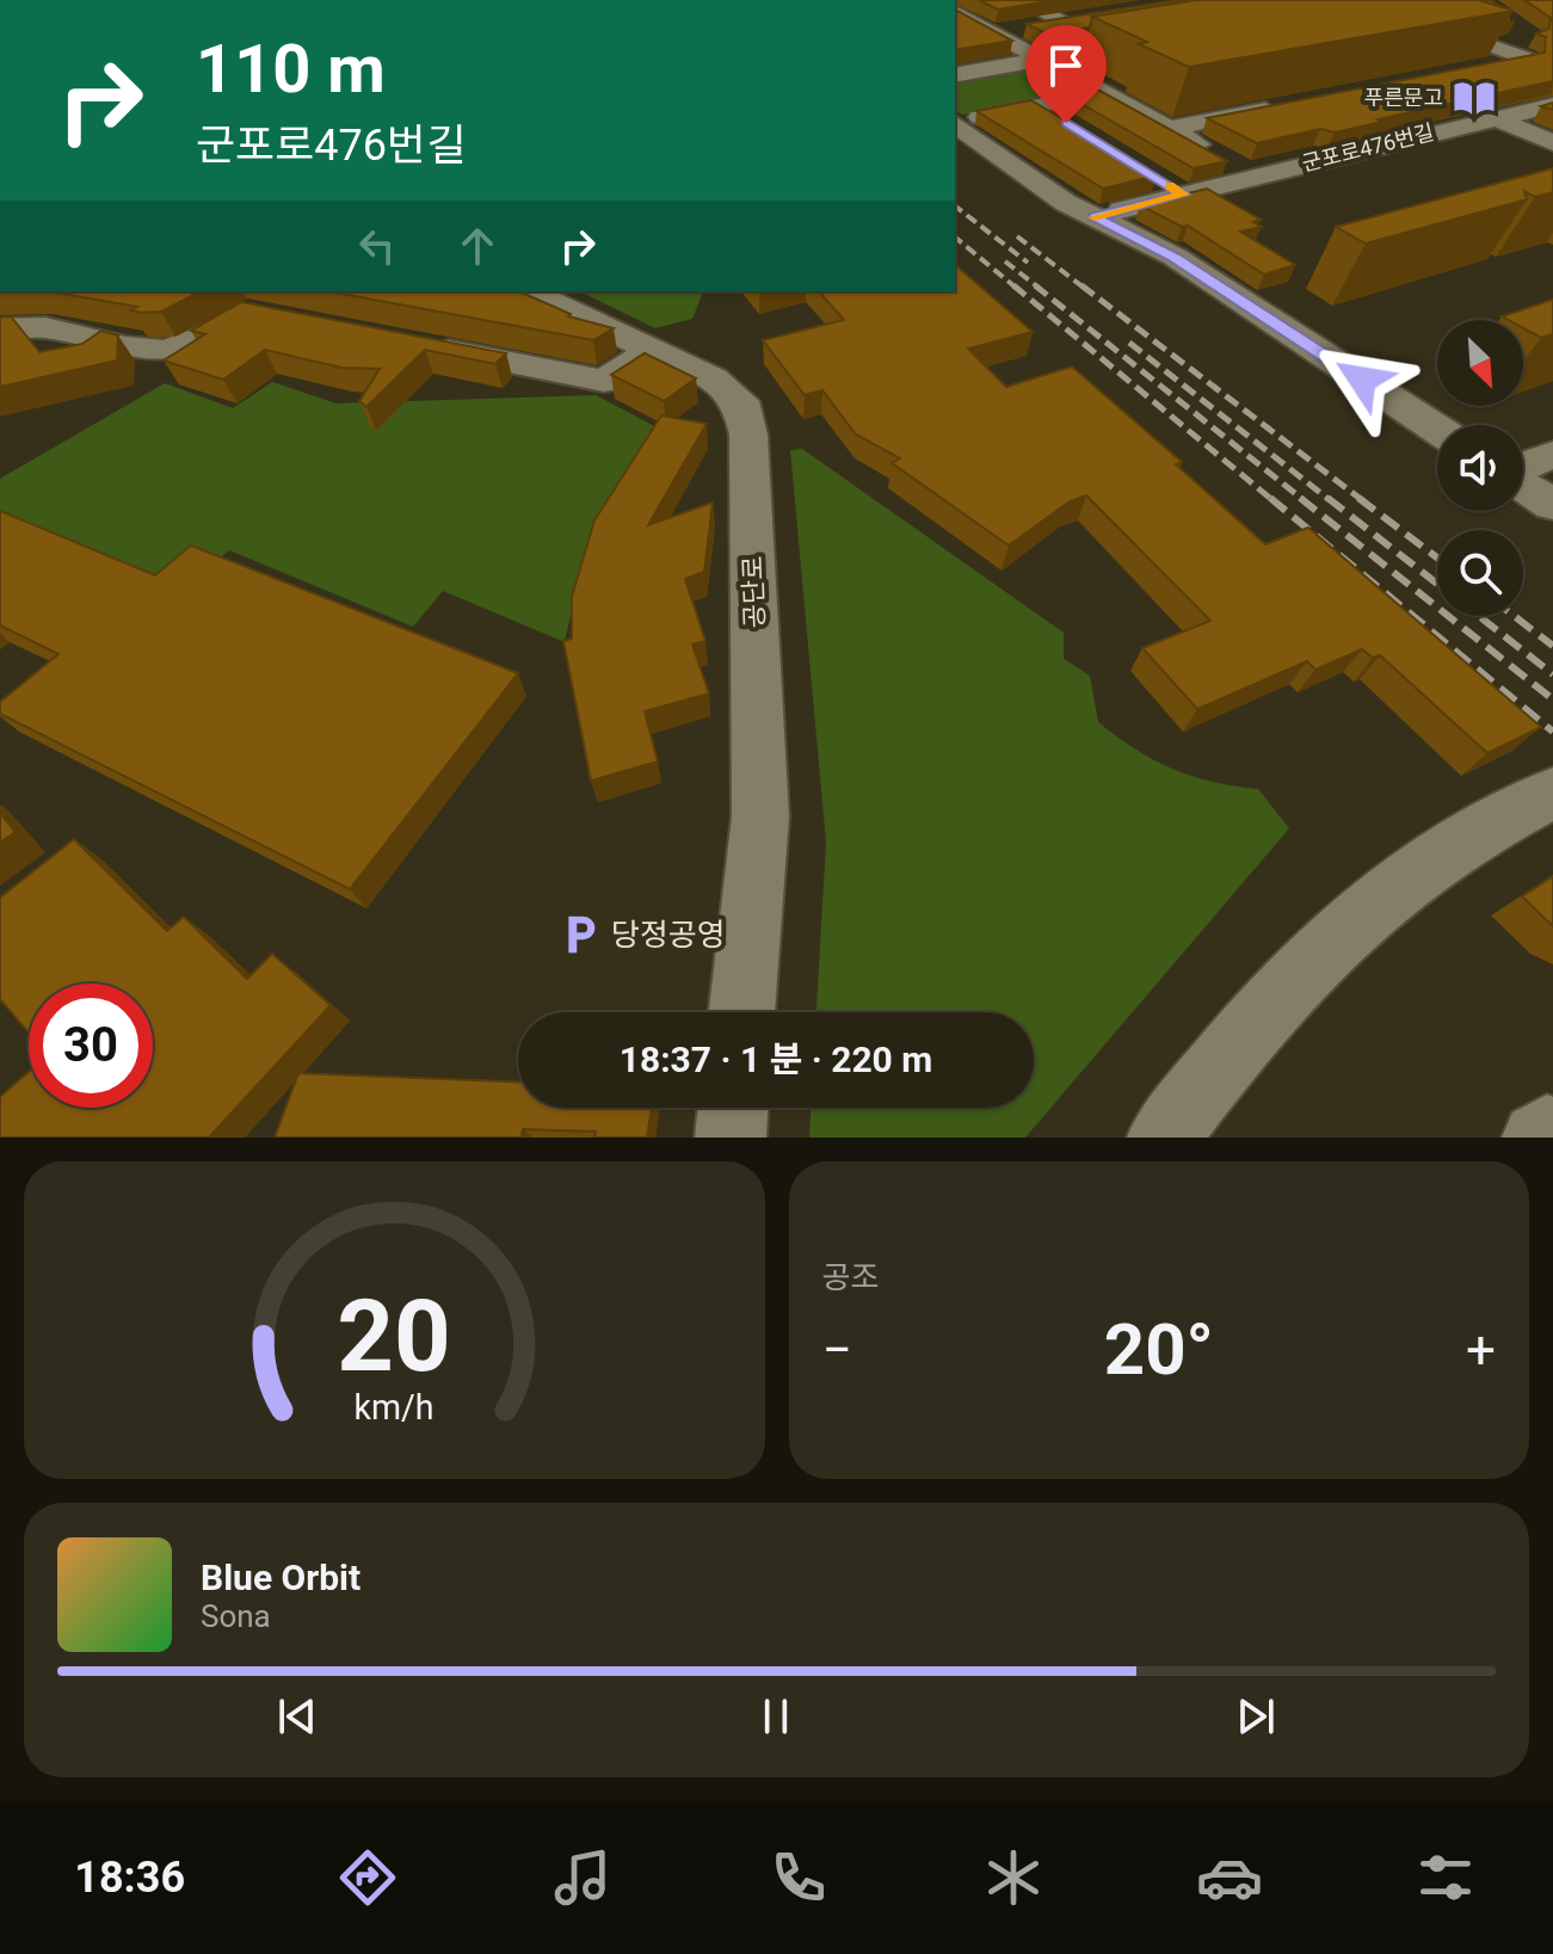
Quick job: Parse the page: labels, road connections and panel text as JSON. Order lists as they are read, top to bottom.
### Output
{
  "streets": {
    "street": ["군포로476번길", "공단로"]
  },
  "places": {
    "library": ["푸른문고"],
    "parking": ["당정공영"]
  },
  "north": "bottom right",
  "page": {
    "turn": ["110 m", "군포로476번길"],
    "limit": "30",
    "trip": "18:37 · 1 분 · 220 m",
    "tile": "공조",
    "heat": ["−", "20°", "+"],
    "song": ["Blue Orbit", "Sona"],
    "tabs": "18:36",
    "gauge": ["20", "km/h"]
  }
}
